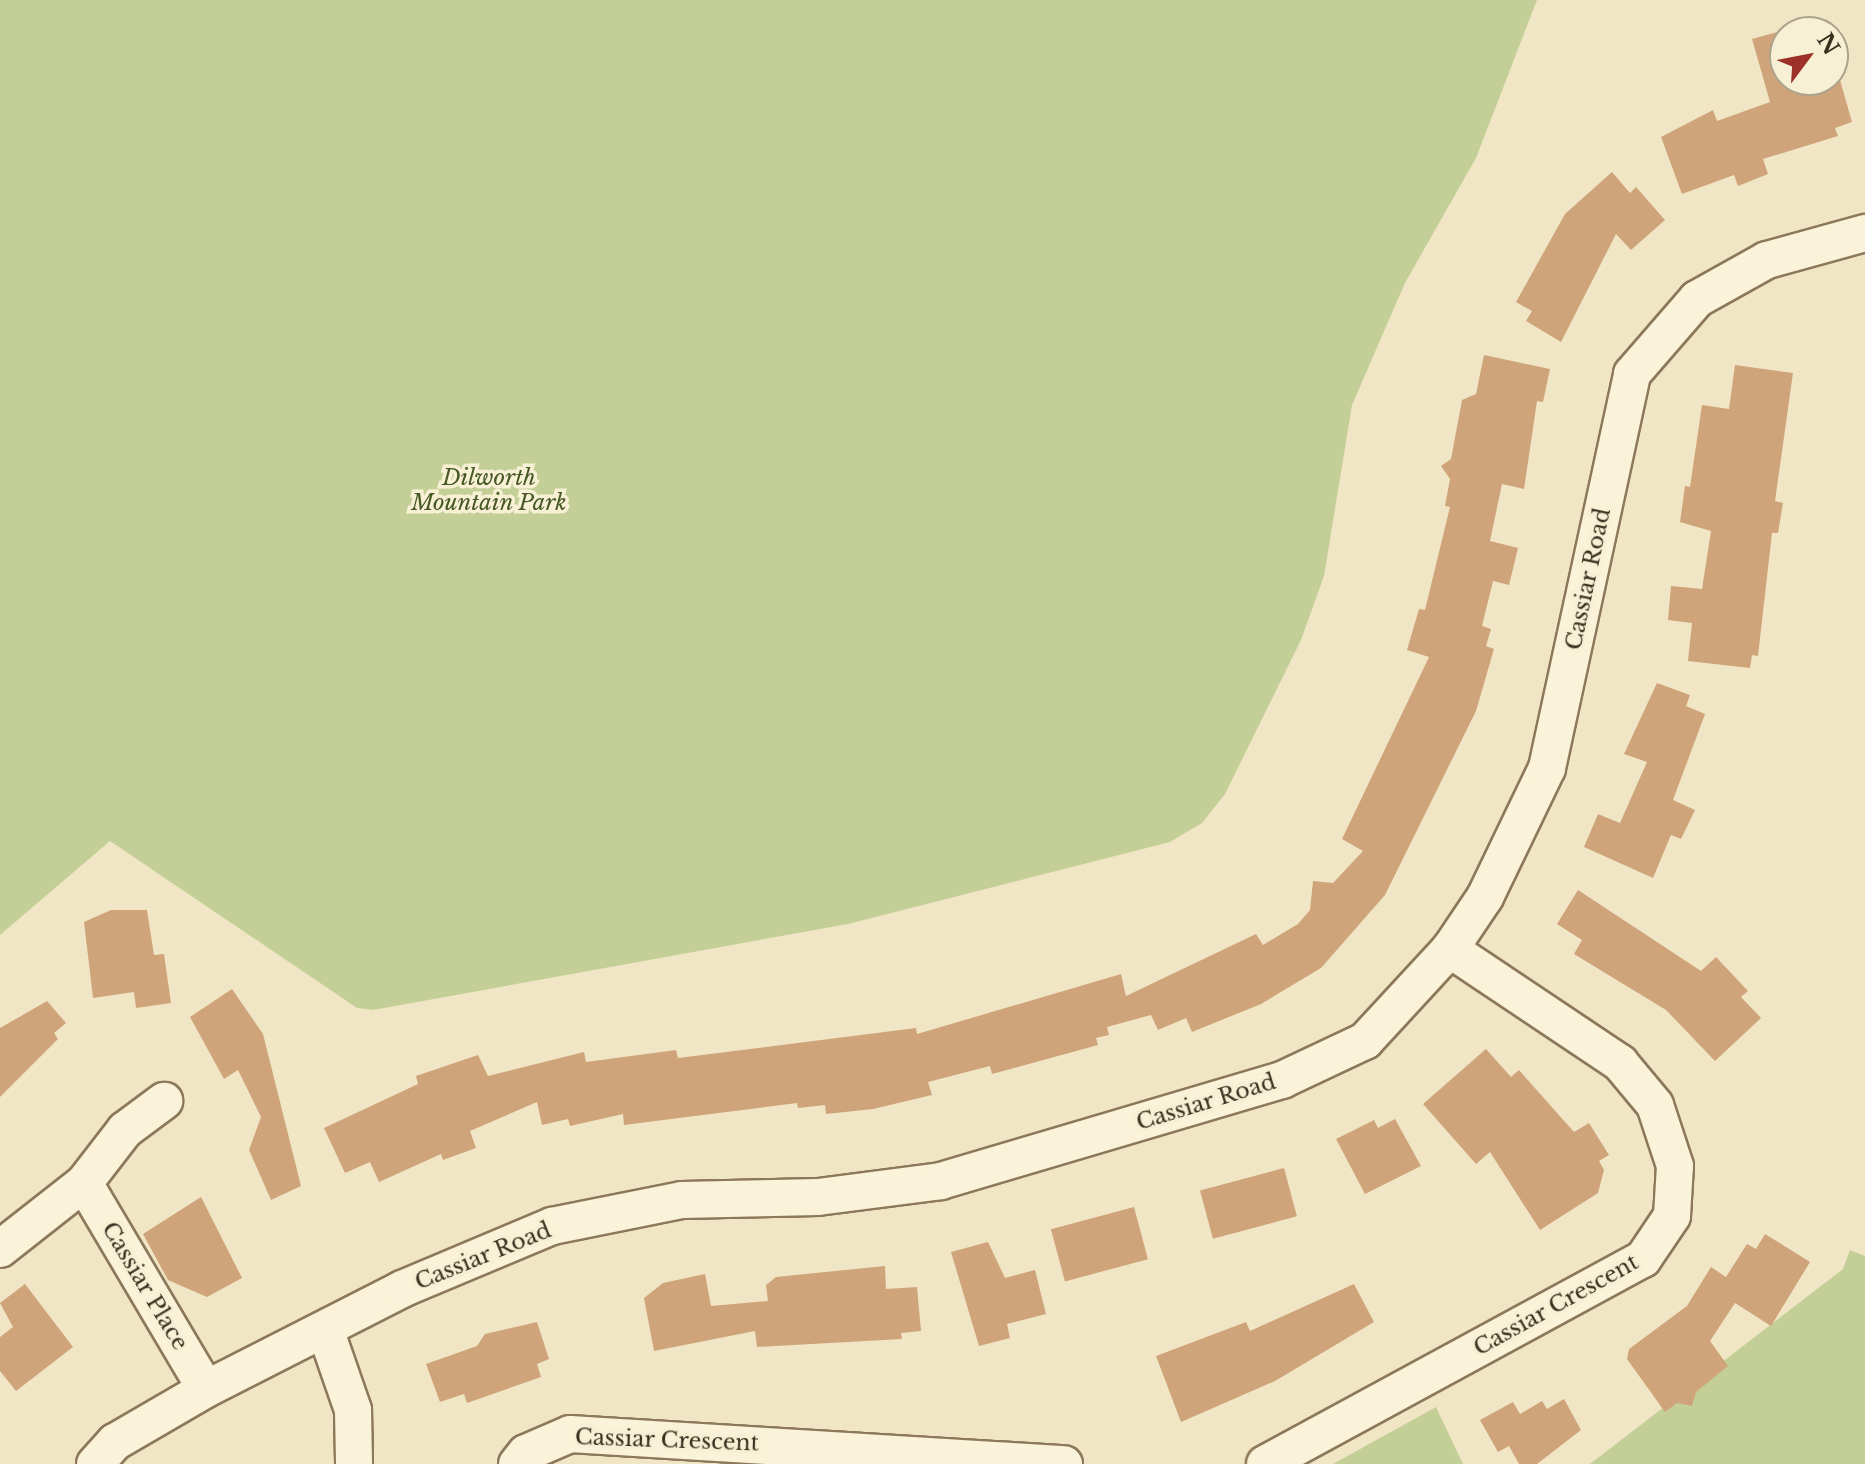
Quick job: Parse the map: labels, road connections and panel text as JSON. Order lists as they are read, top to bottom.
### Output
{
  "streets": {
    "street": ["Cassiar Road", "Cassiar Place", "Cassiar Crescent"]
  },
  "crossings": [
    ["Cassiar Road", "Cassiar Place"],
    ["Cassiar Road", "Cassiar Crescent"]
  ],
  "parks": ["Dilworth Mountain Park"],
  "north": "top right"
}
